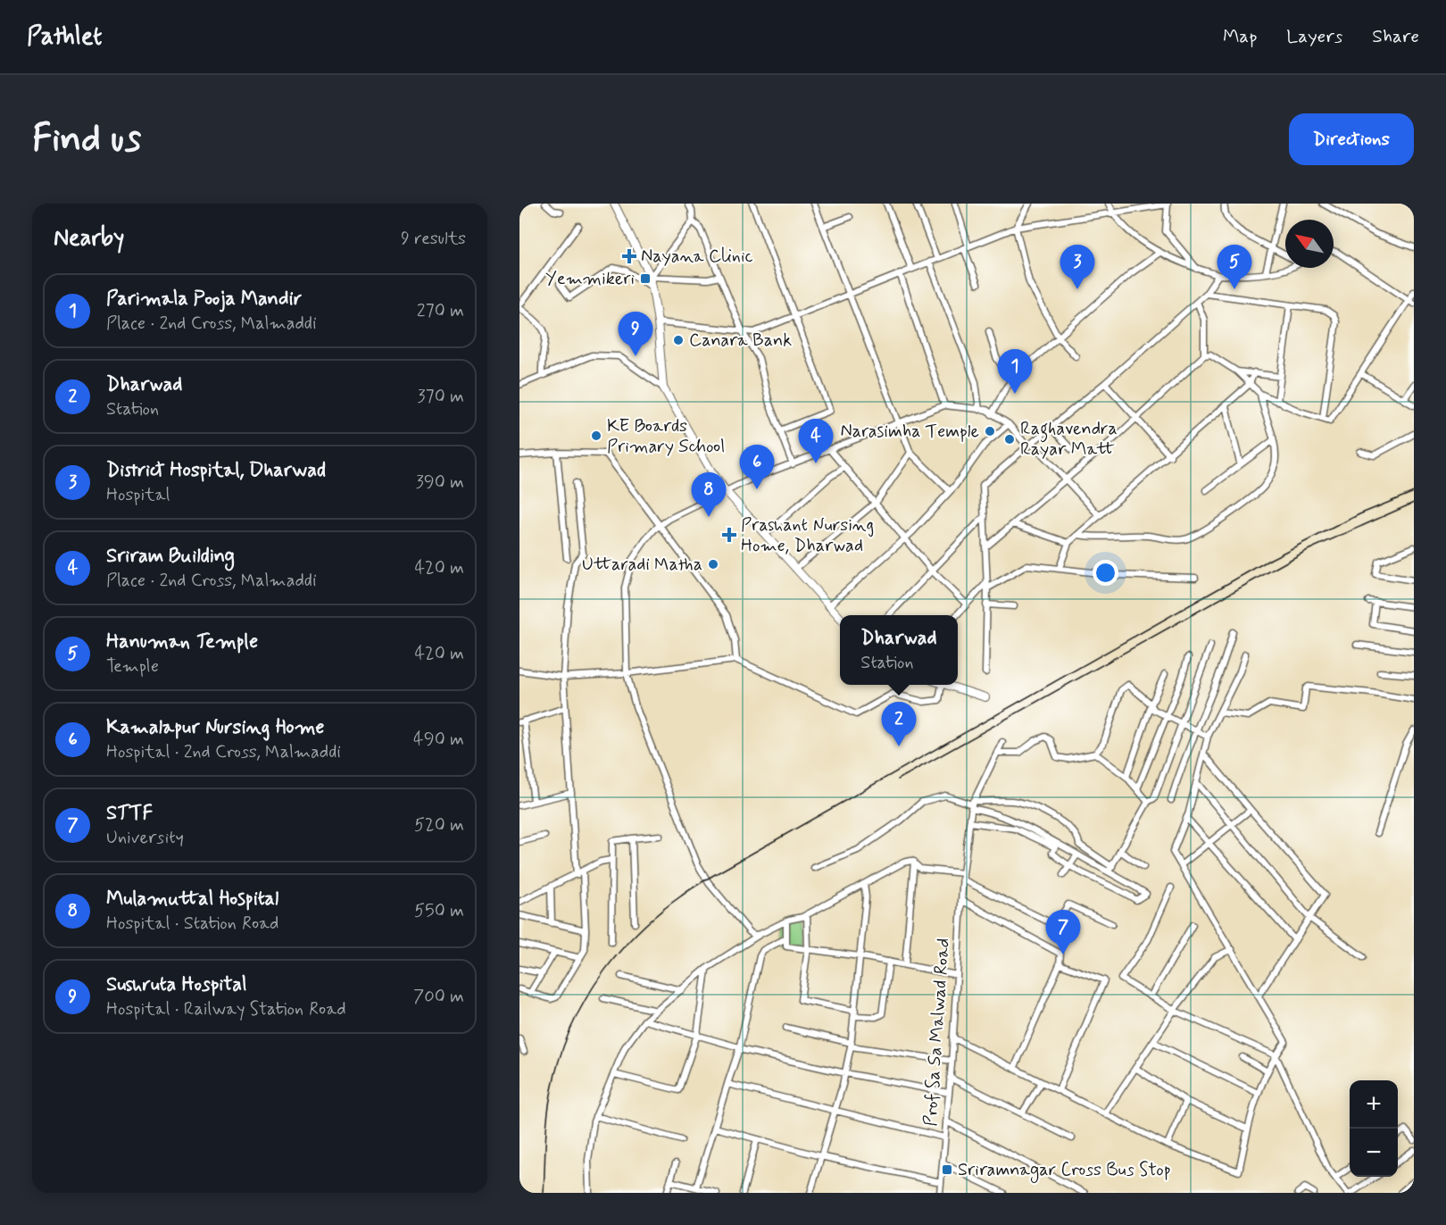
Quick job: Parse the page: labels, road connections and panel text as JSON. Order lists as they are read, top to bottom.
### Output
{
  "streets": {
    "street": ["Prof Sa Sa Malwad Road"]
  },
  "places": {
    "health": ["Nayana Clinic", "Prashant Nursing Home, Dharwad"],
    "transit": ["Yemmikeri", "Sriramnagar Cross Bus Stop"],
    "other": [
      "Canara Bank",
      "Narasimha Temple",
      "KE Boards Primary School",
      "Raghavendra Rayar Matt",
      "Uttaradi Matha"
    ]
  },
  "north": "top left",
  "page": {
    "header": "Pathlet",
    "nav": ["Map", "Layers", "Share"],
    "buttons": "Directions",
    "title": "Find us",
    "heading": ["Nearby", "9 results"],
    "pins": [
      "3",
      "5",
      "9",
      "1",
      "4",
      "6",
      "8",
      "2",
      "7"
    ],
    "list": [
      {
        "mark": "1",
        "name": "Parimala Pooja Mandir",
        "note": "Place · 2nd Cross, Malmaddi",
        "value": "270 m"
      },
      {
        "mark": "2",
        "name": "Dharwad",
        "note": "Station",
        "value": "370 m"
      },
      {
        "mark": "3",
        "name": "District Hospital, Dharwad",
        "note": "Hospital",
        "value": "390 m"
      },
      {
        "mark": "4",
        "name": "Sriram Building",
        "note": "Place · 2nd Cross, Malmaddi",
        "value": "420 m"
      },
      {
        "mark": "5",
        "name": "Hanuman Temple",
        "note": "Temple",
        "value": "420 m"
      },
      {
        "mark": "6",
        "name": "Kamalapur Nursing Home",
        "note": "Hospital · 2nd Cross, Malmaddi",
        "value": "490 m"
      },
      {
        "mark": "7",
        "name": "STTF",
        "note": "University",
        "value": "520 m"
      },
      {
        "mark": "8",
        "name": "Mulamuttal Hospital",
        "note": "Hospital · Station Road",
        "value": "550 m"
      },
      {
        "mark": "9",
        "name": "Sushruta Hospital",
        "note": "Hospital · Railway Station Road",
        "value": "700 m"
      }
    ],
    "popup": ["Dharwad", "Station"],
    "map_buttons": ["+", "−"]
  }
}
